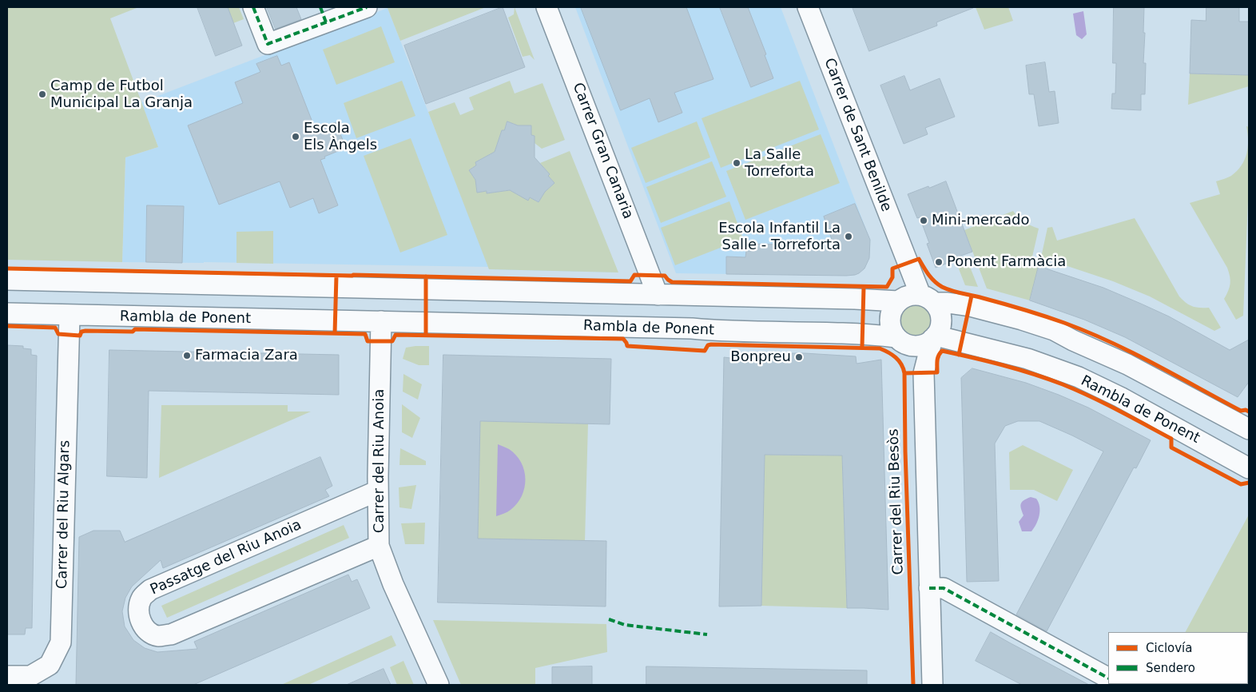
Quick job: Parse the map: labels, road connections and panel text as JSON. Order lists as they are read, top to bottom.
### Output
{
  "streets": {
    "street": [
      "Carrer de Sant Benilde",
      "Carrer Gran Canaria",
      "Rambla de Ponent",
      "Carrer del Riu Anoia",
      "Carrer del Riu Algars",
      "Passatge del Riu Anoia"
    ],
    "cycle path": ["Carrer del Riu Besòs"]
  },
  "crossings": [
    ["Carrer de Sant Benilde", "Rambla de Ponent"],
    ["Rambla de Ponent", "Carrer del Riu Anoia"],
    ["Rambla de Ponent", "Carrer del Riu Algars"],
    ["Carrer del Riu Anoia", "Passatge del Riu Anoia"]
  ],
  "places": [
    "Camp de Futbol Municipal La Granja",
    "Escola Els Àngels",
    "La Salle Torreforta",
    "Mini-mercado",
    "Escola Infantil La Salle - Torreforta",
    "Ponent Farmàcia",
    "Farmacia Zara",
    "Bonpreu"
  ],
  "legend": ["Ciclovía", "Sendero"]
}
